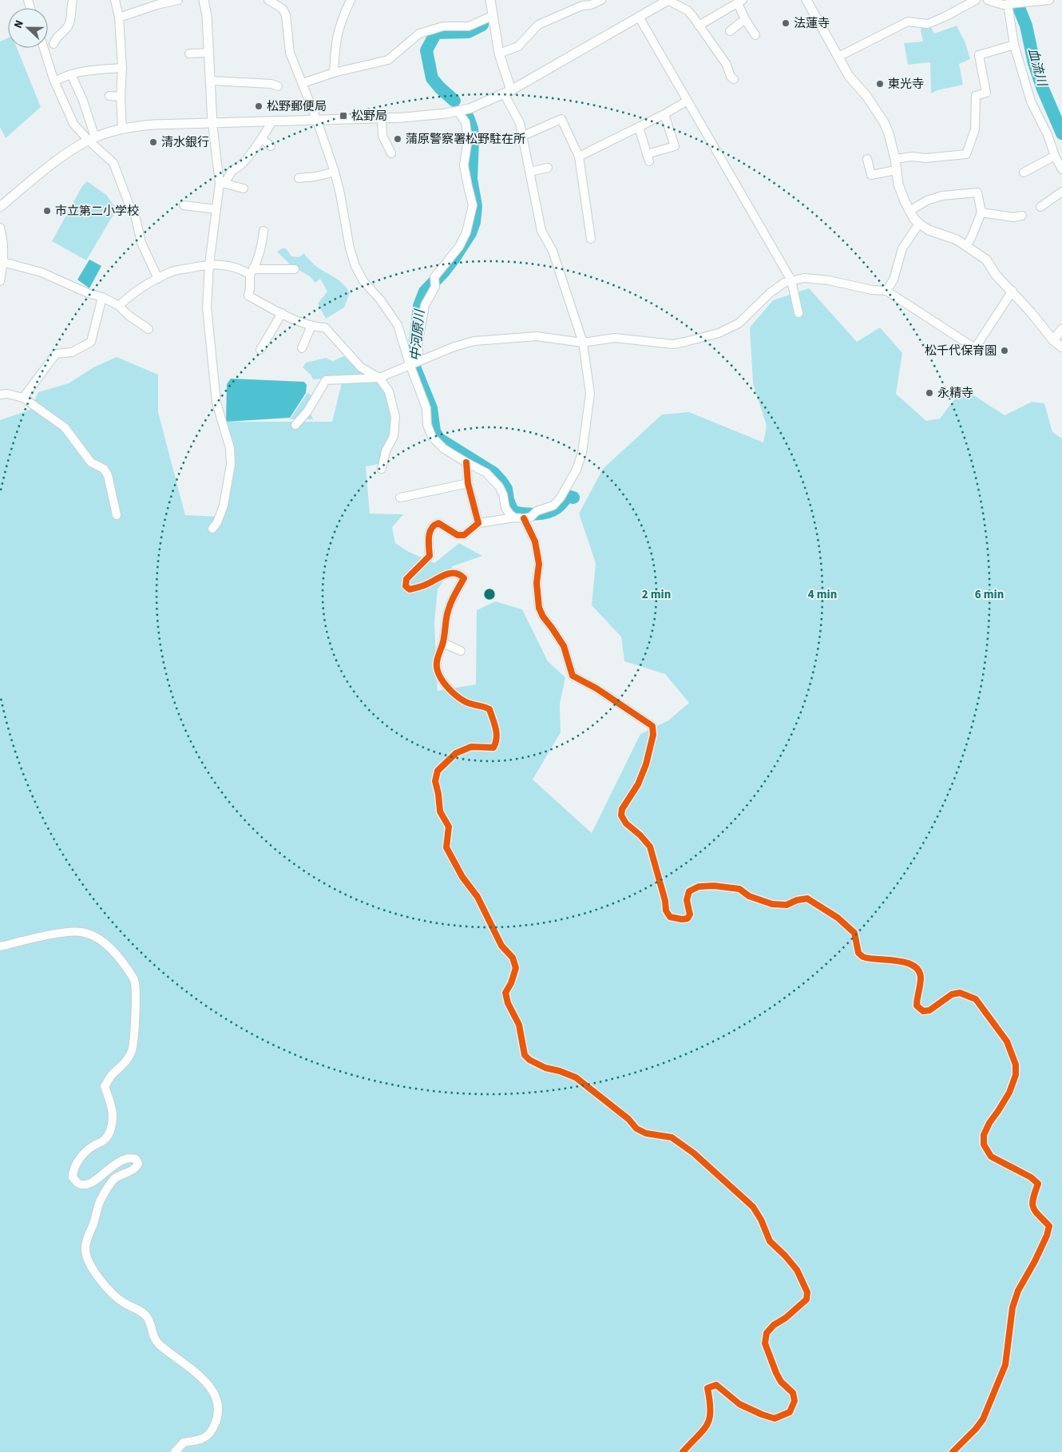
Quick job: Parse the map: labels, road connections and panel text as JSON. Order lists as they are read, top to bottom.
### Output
{
  "water": ["血流川", "中河原川"],
  "places": {
    "other": [
      "法蓮寺",
      "東光寺",
      "松野郵便局",
      "蒲原警察署松野駐在所",
      "清水銀行",
      "市立第二小学校",
      "松千代保育園",
      "永精寺"
    ],
    "transit": ["松野局"]
  },
  "north": "left",
  "rings": ["2 min", "4 min", "6 min"]
}
